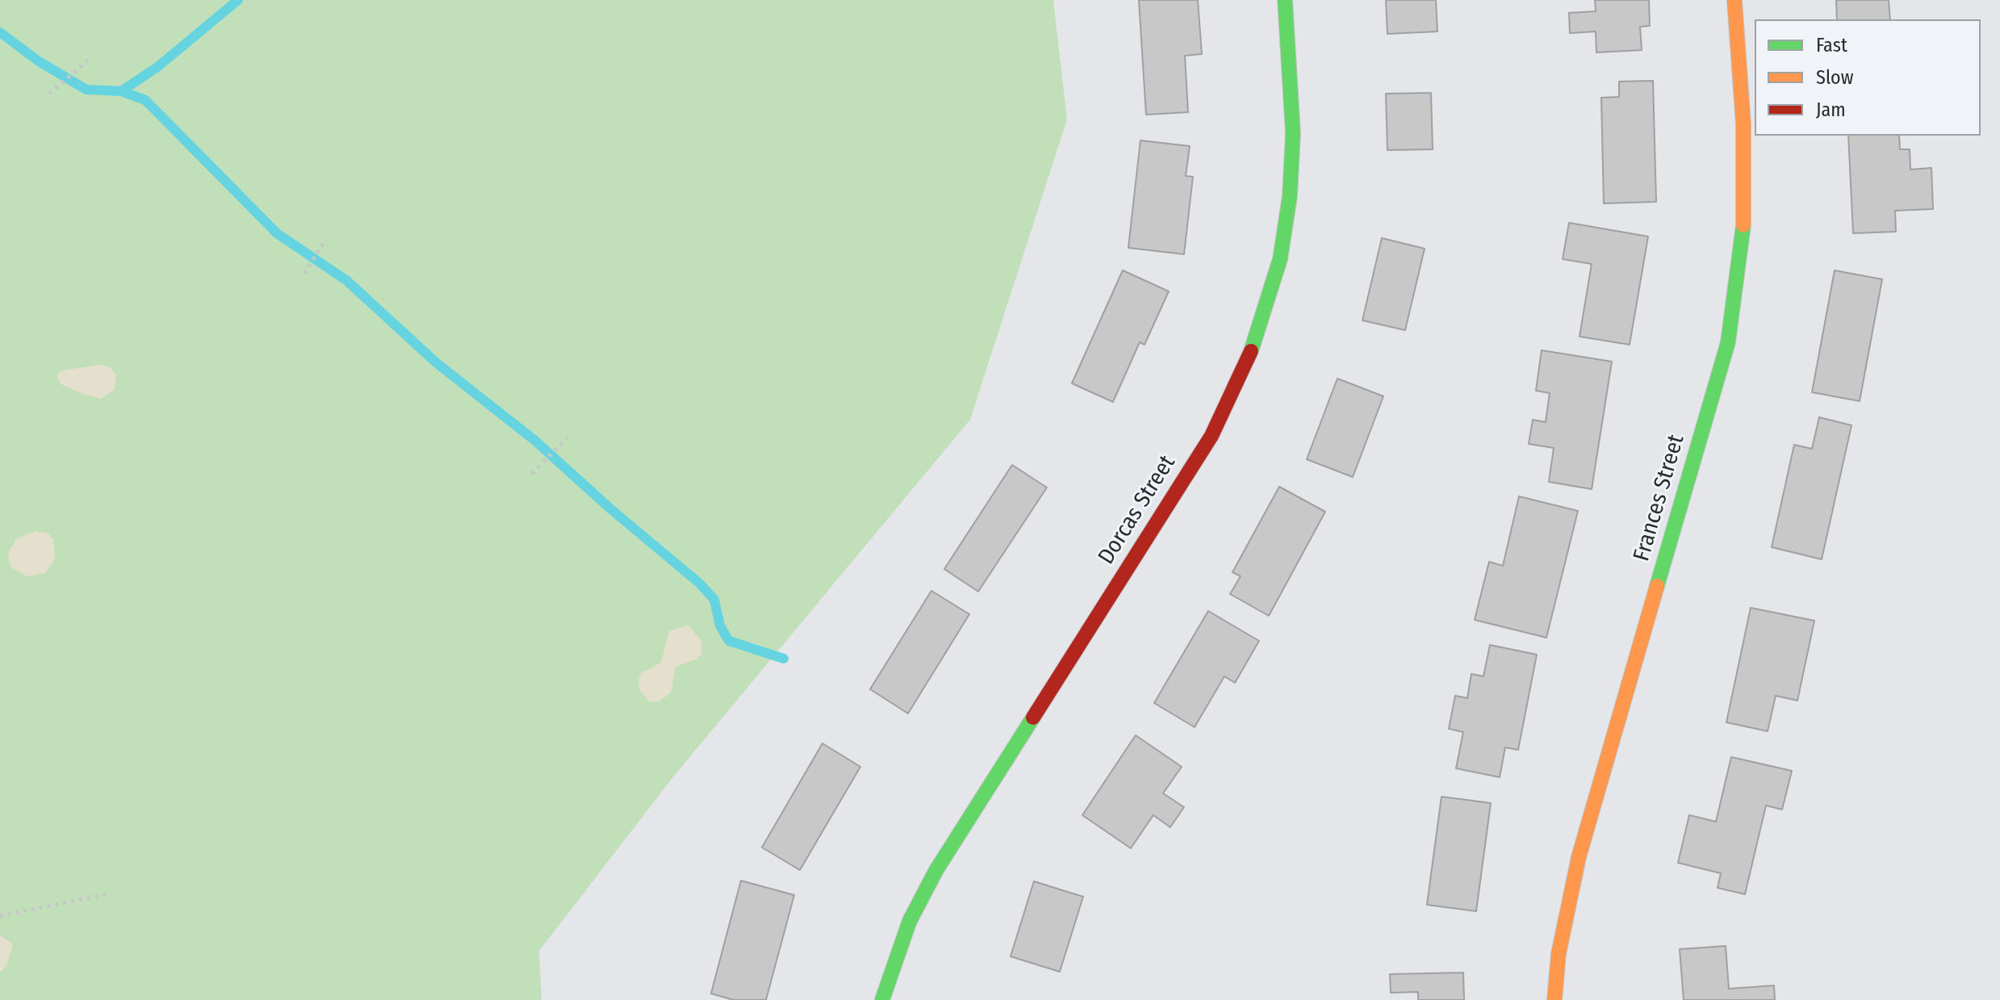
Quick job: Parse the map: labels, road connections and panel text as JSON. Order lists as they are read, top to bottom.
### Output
{
  "streets": {
    "street": ["Frances Street", "Dorcas Street"]
  },
  "legend": ["Fast", "Slow", "Jam"]
}
